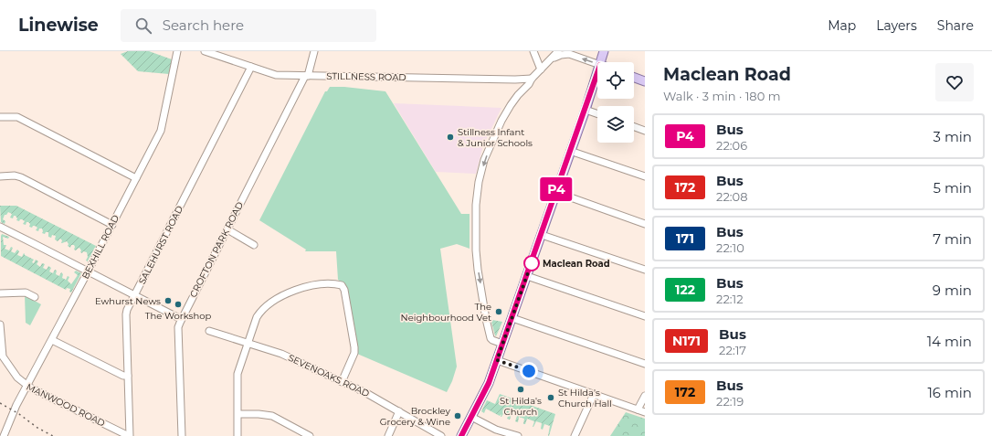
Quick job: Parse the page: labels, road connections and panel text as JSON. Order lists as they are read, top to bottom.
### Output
{
  "streets": {
    "street": [
      "STILLNESS ROAD",
      "SALEHURST ROAD",
      "BEXHILL ROAD",
      "CROFTON PARK ROAD",
      "SEVENOAKS ROAD",
      "MANWOOD ROAD"
    ]
  },
  "crossings": [
    ["STILLNESS ROAD", "SALEHURST ROAD"],
    ["STILLNESS ROAD", "CROFTON PARK ROAD"],
    ["SALEHURST ROAD", "MANWOOD ROAD"],
    ["BEXHILL ROAD", "MANWOOD ROAD"]
  ],
  "places": [
    "Stillness Infant & Junior Schools",
    "Maclean Road",
    "Ewhurst News",
    "The Workshop",
    "The Neighbourhood Vet",
    "St Hilda's Church",
    "St Hilda's Church Hall",
    "Brockley Grocery & Wine"
  ],
  "lines": ["bus line P4"],
  "page": {
    "header": "Linewise",
    "search": "Search here",
    "nav": ["Map", "Layers", "Share"],
    "on_map": "P4",
    "heading": ["Maclean Road", "Walk · 3 min · 180 m"],
    "list": [
      {
        "mark": "P4",
        "name": "Bus",
        "note": "22:06",
        "value": "3 min"
      },
      {
        "mark": "172",
        "name": "Bus",
        "note": "22:08",
        "value": "5 min"
      },
      {
        "mark": "171",
        "name": "Bus",
        "note": "22:10",
        "value": "7 min"
      },
      {
        "mark": "122",
        "name": "Bus",
        "note": "22:12",
        "value": "9 min"
      },
      {
        "mark": "N171",
        "name": "Bus",
        "note": "22:17",
        "value": "14 min"
      },
      {
        "mark": "172",
        "name": "Bus",
        "note": "22:19",
        "value": "16 min"
      }
    ]
  }
}
